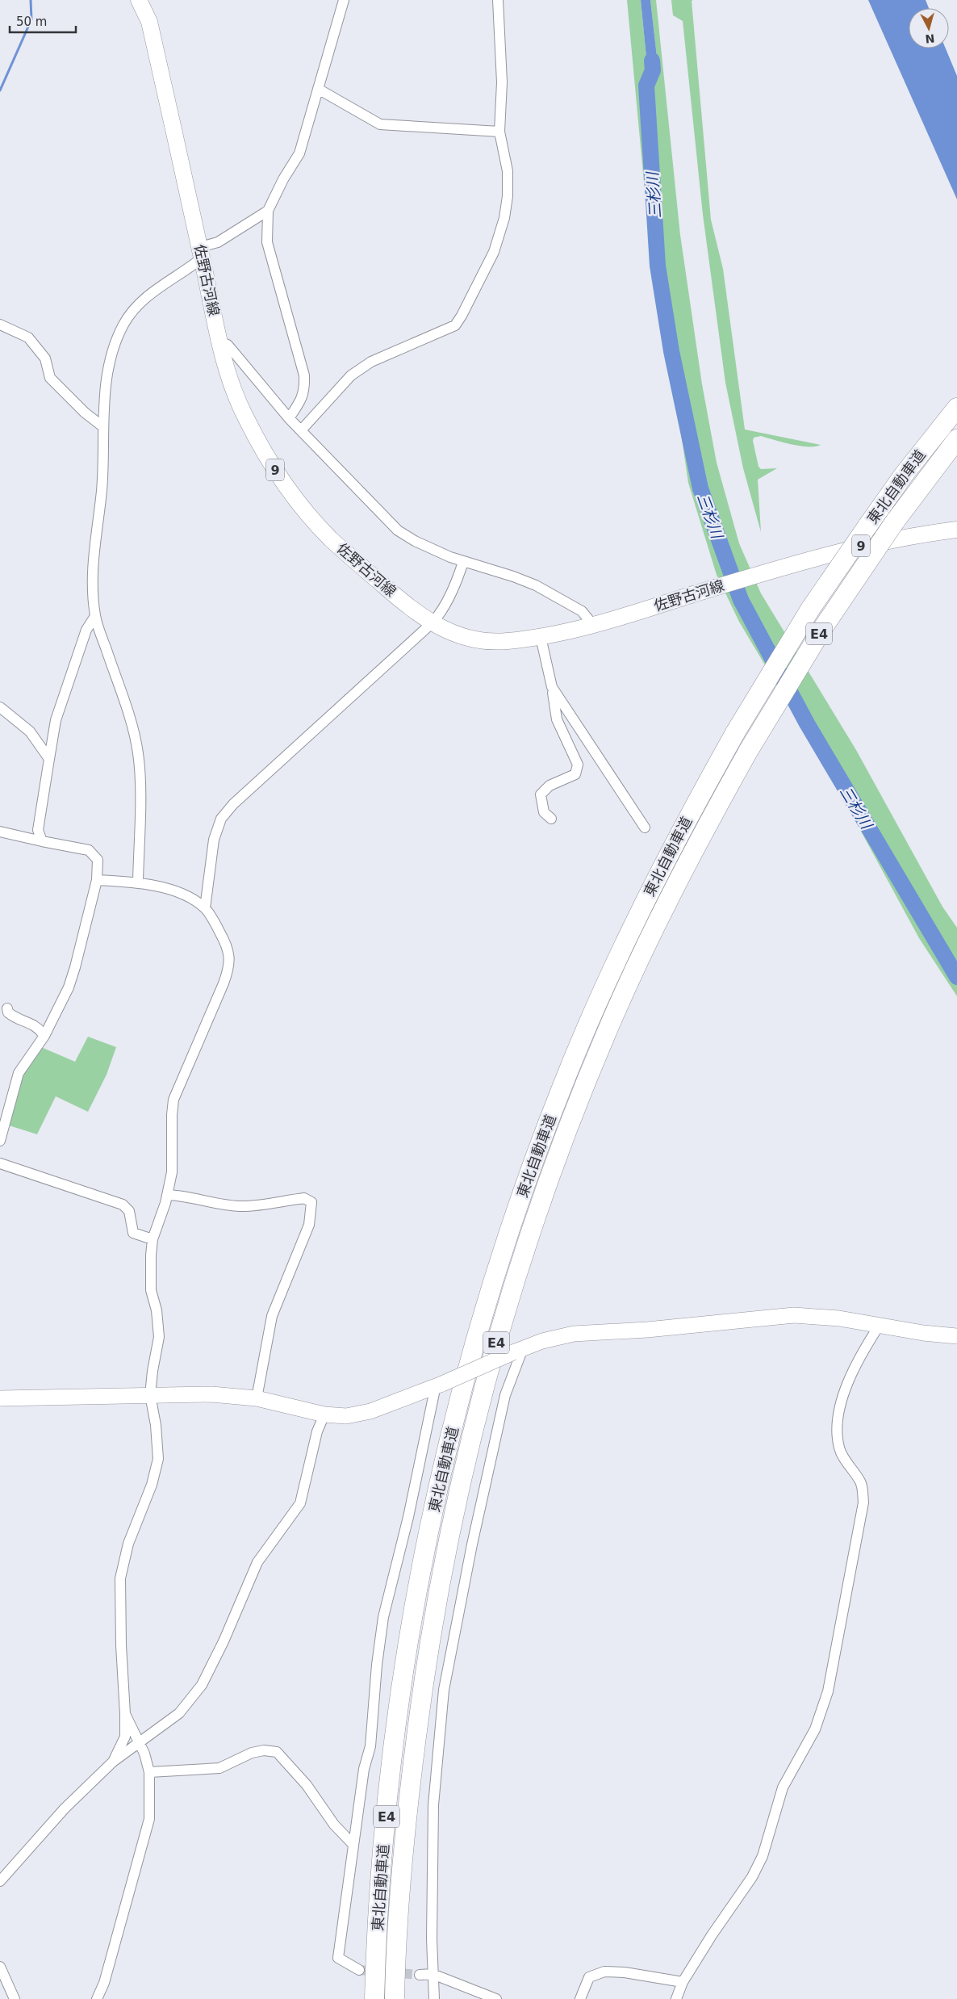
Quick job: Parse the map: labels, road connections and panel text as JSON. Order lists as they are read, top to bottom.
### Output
{
  "streets": {
    "highway": ["東北自動車道", "E4"],
    "main road": ["佐野古河線", "9"]
  },
  "water": ["三杉川"],
  "scale_bar": "50 m",
  "north": "bottom"
}
